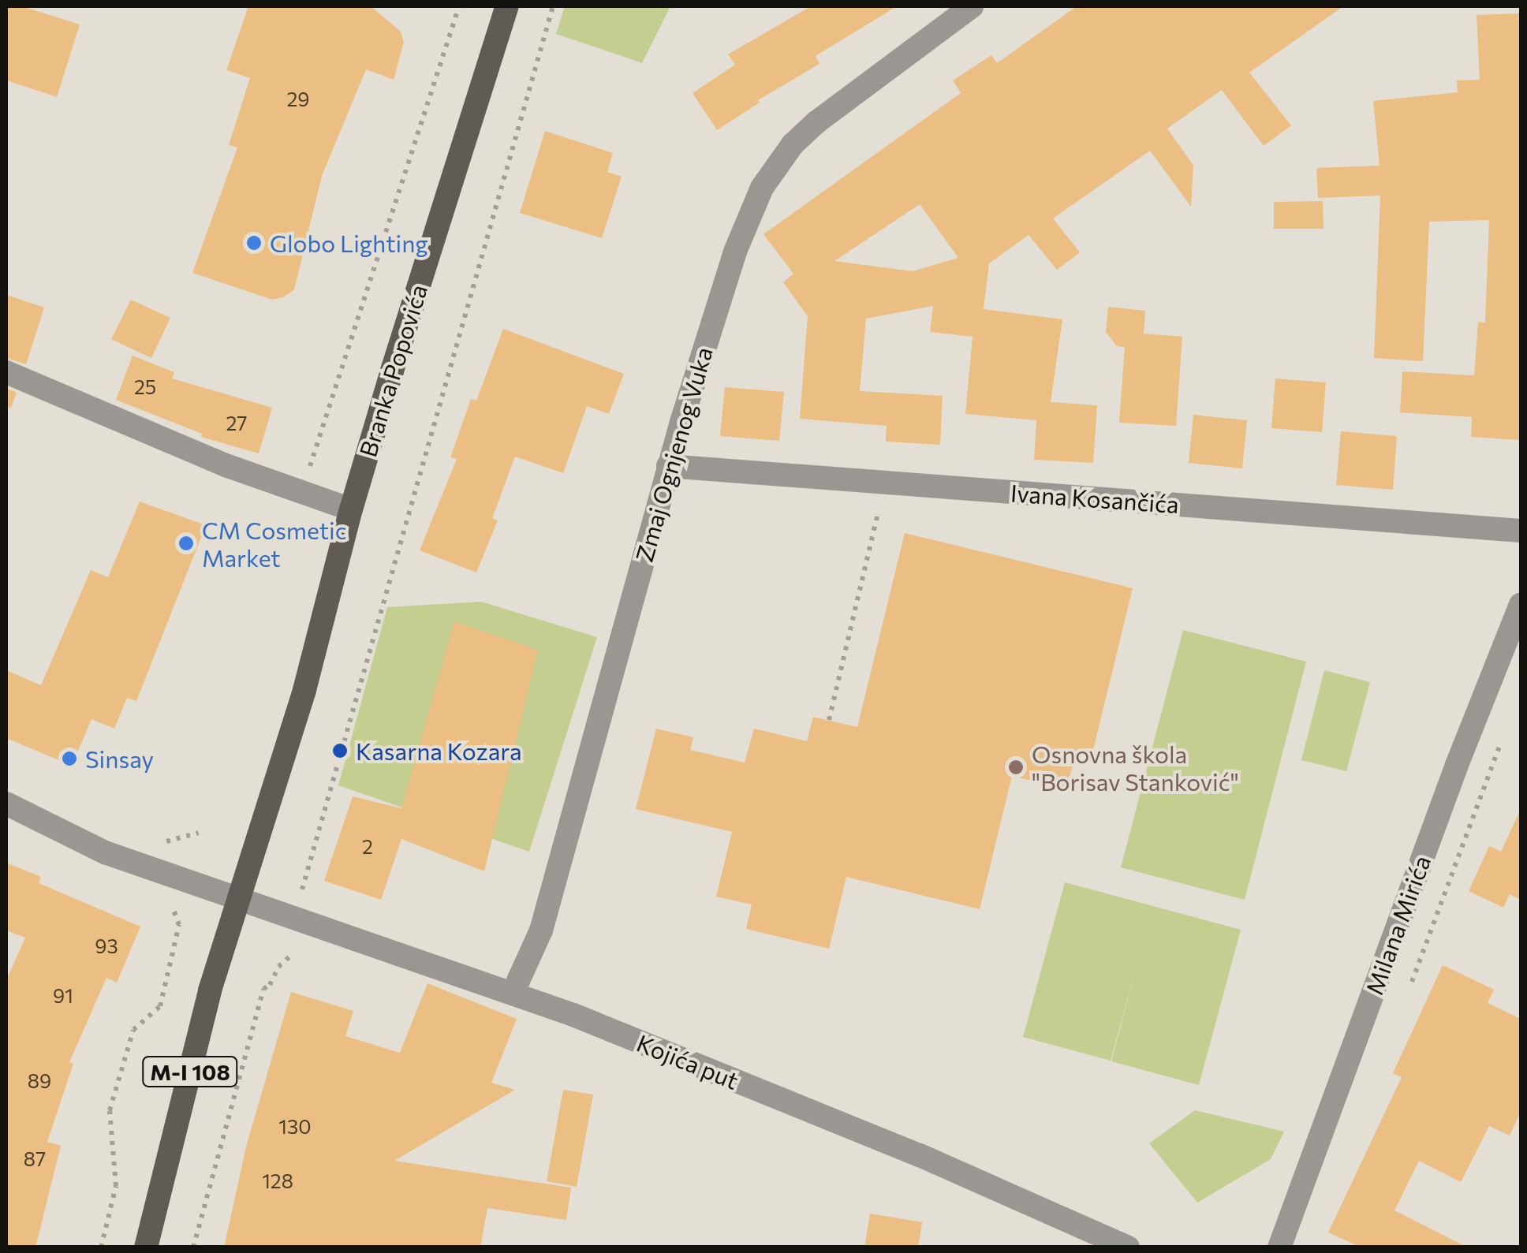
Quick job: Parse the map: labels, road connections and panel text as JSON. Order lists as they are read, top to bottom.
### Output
{
  "streets": {
    "main road": ["Branka Popovića", "M-I 108"],
    "street": [
      "Zmaj Ognjenog Vuka",
      "Ivana Kosančića",
      "Milana Mirića",
      "Kojića put"
    ]
  },
  "crossings": [
    ["Branka Popovića", "Kojića put"],
    ["Branka Popovića", "M-I 108"],
    ["Zmaj Ognjenog Vuka", "Ivana Kosančića"],
    ["Zmaj Ognjenog Vuka", "Kojića put"],
    ["Kojića put", "M-I 108"]
  ],
  "places": [
    "Globo Lighting",
    "CM Cosmetic Market",
    "Kasarna Kozara",
    "Sinsay",
    "Osnovna škola \"Borisav Stanković\""
  ],
  "house_numbers": [
    "29",
    "25",
    "27",
    "2",
    "93",
    "91",
    "89",
    "130",
    "87",
    "128"
  ]
}
